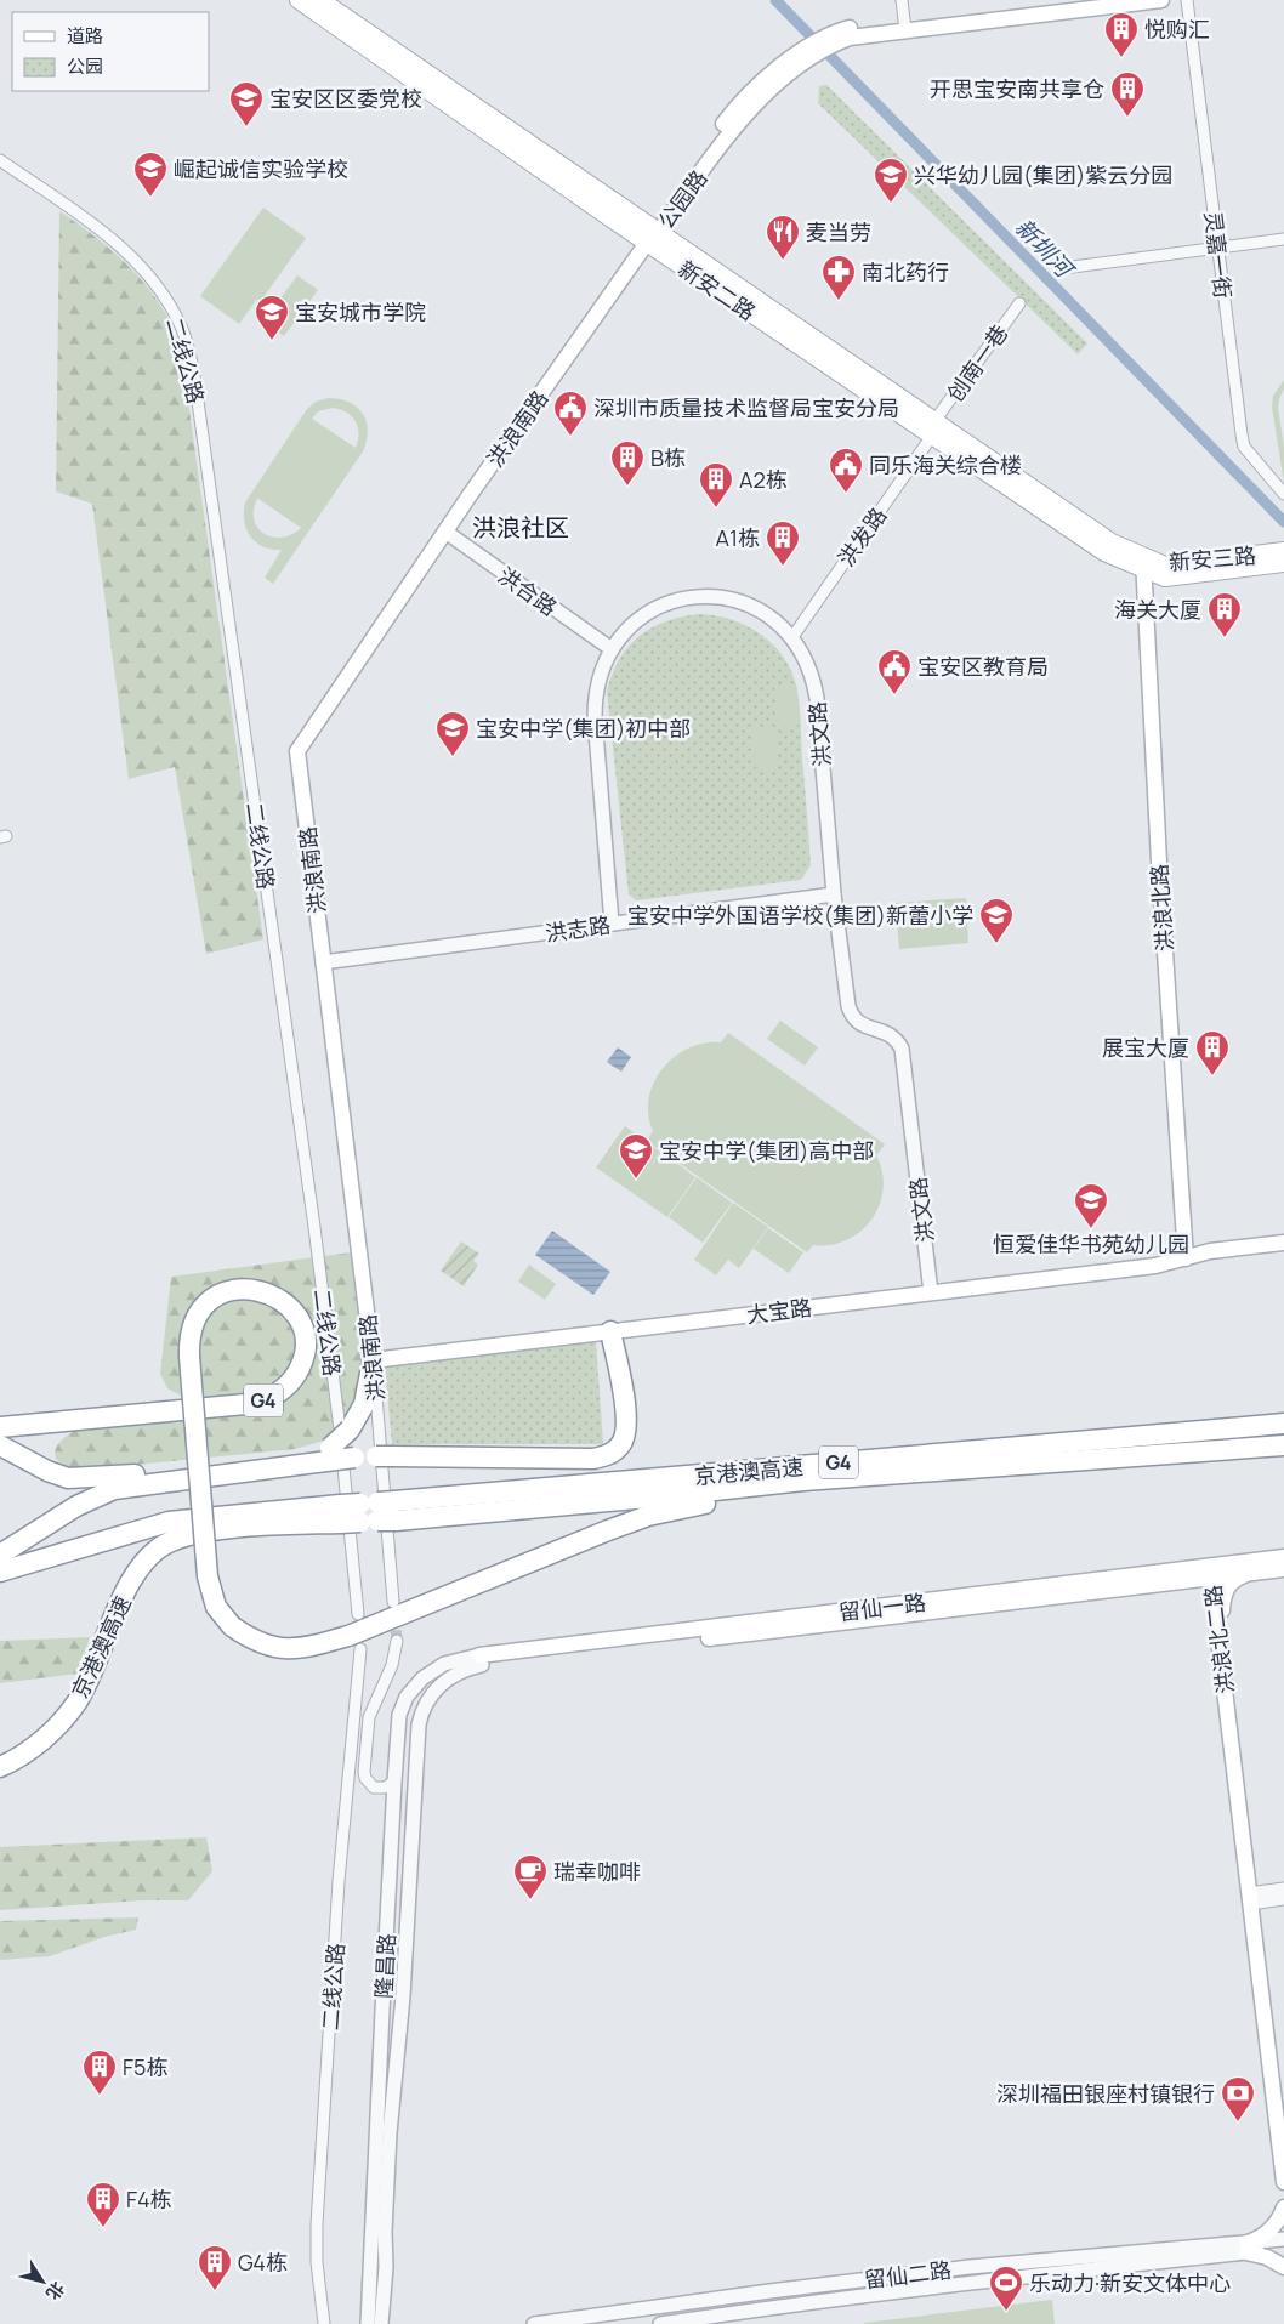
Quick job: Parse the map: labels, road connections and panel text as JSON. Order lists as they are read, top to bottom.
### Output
{
  "streets": {
    "highway": ["G4", "京港澳高速"],
    "main road": [
      "公园路",
      "新安二路",
      "洪浪南路",
      "新安三路",
      "洪浪北路",
      "大宝路",
      "留仙一路",
      "洪浪北二路"
    ],
    "street": [
      "灵嘉一街",
      "二线公路",
      "创南一巷",
      "洪发路",
      "洪合路",
      "洪文路",
      "洪志路",
      "隆昌路",
      "留仙二路"
    ]
  },
  "crossings": [
    ["公园路", "新安二路"],
    ["公园路", "洪浪南路"],
    ["新安二路", "创南一巷"],
    ["新安二路", "洪浪南路"],
    ["新安二路", "洪发路"],
    ["新安二路", "新安三路"],
    ["新安二路", "洪浪北路"],
    ["创南一巷", "洪发路"],
    ["洪浪南路", "洪合路"],
    ["洪浪南路", "洪志路"],
    ["洪浪南路", "大宝路"],
    ["洪发路", "洪文路"],
    ["新安三路", "洪浪北路"],
    ["洪合路", "洪文路"],
    ["洪文路", "洪志路"],
    ["洪文路", "大宝路"],
    ["洪浪北路", "大宝路"],
    ["留仙一路", "洪浪北二路"],
    ["留仙一路", "隆昌路"]
  ],
  "districts": ["洪浪社区"],
  "water": ["新圳河"],
  "places": {
    "building": [
      "悦购汇",
      "开思宝安南共享仓",
      "B栋",
      "A2栋",
      "A1栋",
      "海关大厦",
      "展宝大厦",
      "F5栋",
      "F4栋",
      "G4栋"
    ],
    "school or university": [
      "宝安区区委党校",
      "崛起诚信实验学校",
      "兴华幼儿园(集团)紫云分园",
      "宝安城市学院",
      "宝安中学(集团)初中部",
      "宝安中学外国语学校(集团)新蕾小学",
      "宝安中学(集团)高中部",
      "恒爱佳华书苑幼儿园"
    ],
    "restaurant": ["麦当劳"],
    "pharmacy": ["南北药行"],
    "public building": ["深圳市质量技术监督局宝安分局", "同乐海关综合楼", "宝安区教育局"],
    "cafe": ["瑞幸咖啡"],
    "bank": ["深圳福田银座村镇银行"],
    "sports": ["乐动力·新安文体中心"]
  },
  "legend": ["道路", "公园"],
  "north": "bottom right"
}
